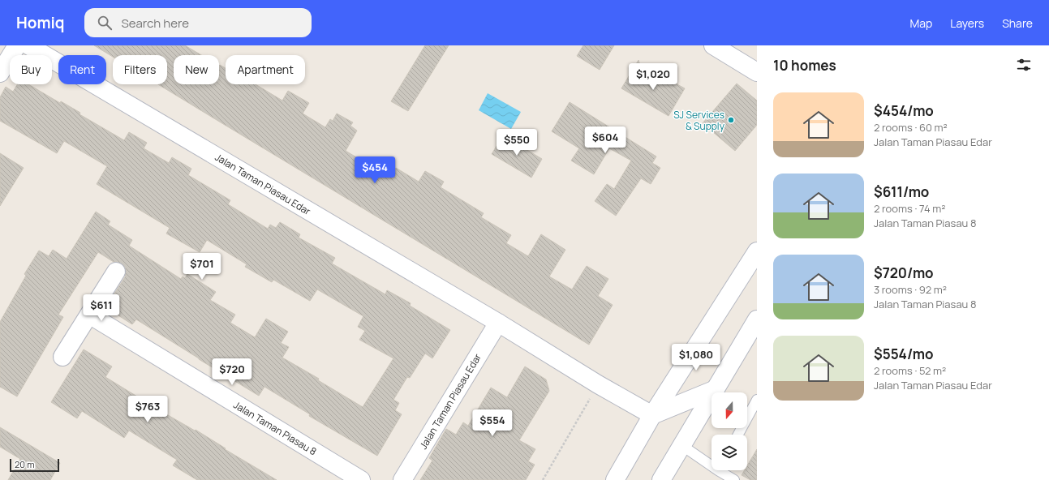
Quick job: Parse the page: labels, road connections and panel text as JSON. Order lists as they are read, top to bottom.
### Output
{
  "streets": {
    "street": ["Jalan Taman Piasau Edar", "Jalan Taman Piasau 8"]
  },
  "places": ["SJ Services & Supply"],
  "scale_bar": "20 m",
  "north": "bottom",
  "page": {
    "header": "Homiq",
    "search": "Search here",
    "nav": ["Map", "Layers", "Share"],
    "heading": "10 homes",
    "chip": [
      "Buy",
      "Rent",
      "Filters",
      "New",
      "Apartment"
    ],
    "price": [
      "$1,020",
      "$604",
      "$550",
      "$454",
      "$701",
      "$611",
      "$1,080",
      "$720",
      "$763",
      "$554"
    ],
    "list": [
      {
        "name": "$454/mo",
        "note": "2 rooms · 60 m² · Jalan Taman Piasau Edar"
      },
      {
        "name": "$611/mo",
        "note": "2 rooms · 74 m² · Jalan Taman Piasau 8"
      },
      {
        "name": "$720/mo",
        "note": "3 rooms · 92 m² · Jalan Taman Piasau 8"
      },
      {
        "name": "$554/mo",
        "note": "2 rooms · 52 m² · Jalan Taman Piasau Edar"
      }
    ],
    "scale": "20 m"
  }
}
